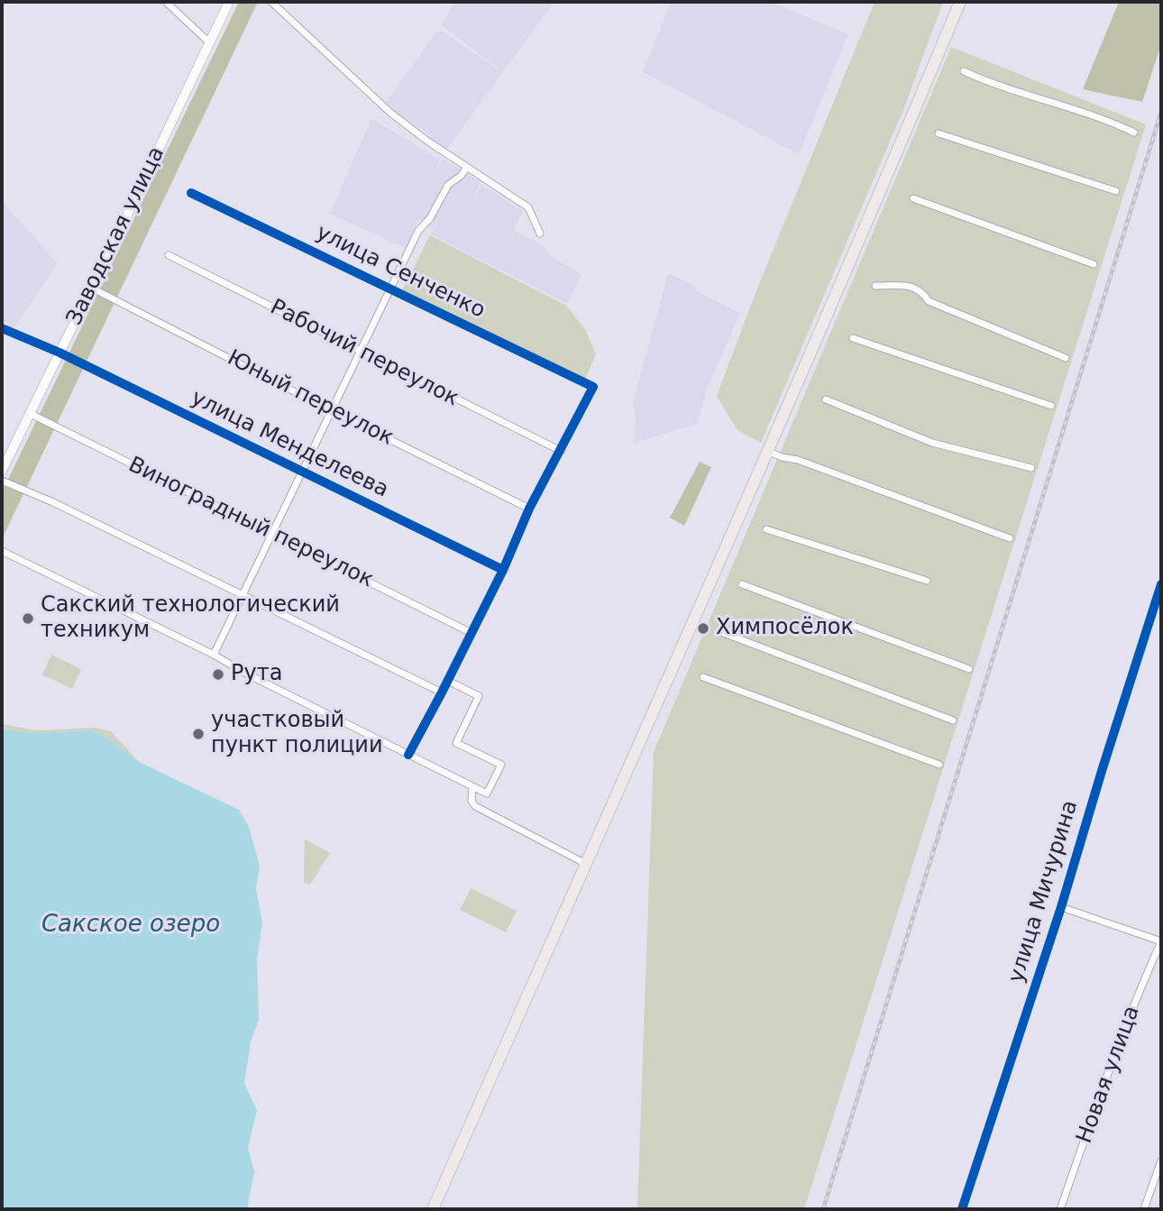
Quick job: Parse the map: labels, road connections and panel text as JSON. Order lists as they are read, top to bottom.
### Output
{
  "streets": {
    "street": [
      "Заводская улица",
      "улица Сенченко",
      "Рабочий переулок",
      "Юный переулок",
      "улица Менделеева",
      "Виноградный переулок",
      "улица Мичурина",
      "Новая улица"
    ]
  },
  "crossings": [
    ["Заводская улица", "Юный переулок"],
    ["Заводская улица", "улица Менделеева"],
    ["Заводская улица", "Виноградный переулок"],
    ["улица Сенченко", "Рабочий переулок"]
  ],
  "water": ["Сакское озеро"],
  "places": [
    "Сакский технологический техникум",
    "Химпосёлок",
    "Рута",
    "участковый пункт полиции"
  ]
}
